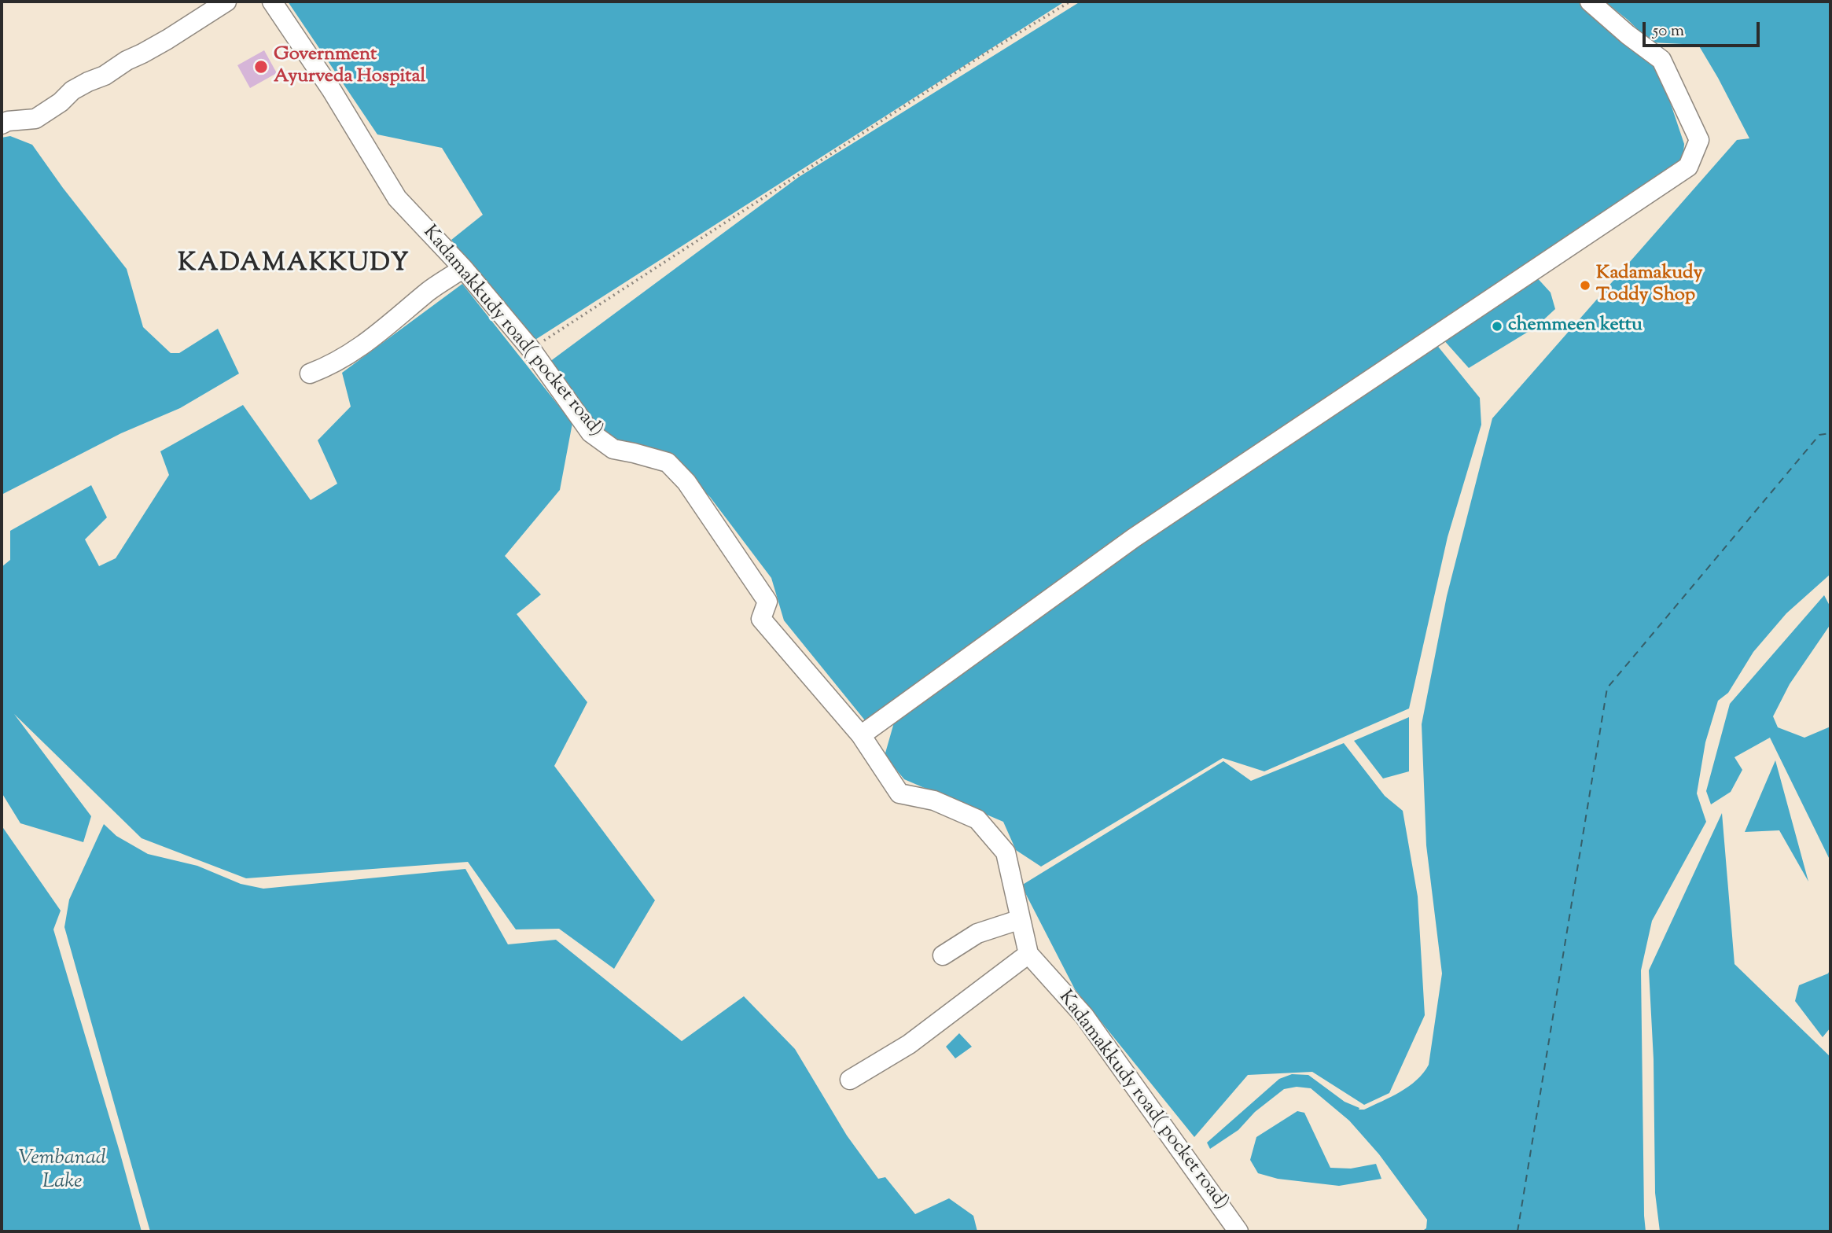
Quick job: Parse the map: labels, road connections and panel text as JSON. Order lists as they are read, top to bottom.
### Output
{
  "streets": {
    "street": ["Kadamakkudy road( pocket road)"]
  },
  "districts": ["KADAMAKKUDY"],
  "water": ["Vembanad Lake"],
  "places": ["Government Ayurveda Hospital", "Kadamakudy Toddy Shop", "chemmeen kettu"],
  "scale_bar": "50 m"
}
